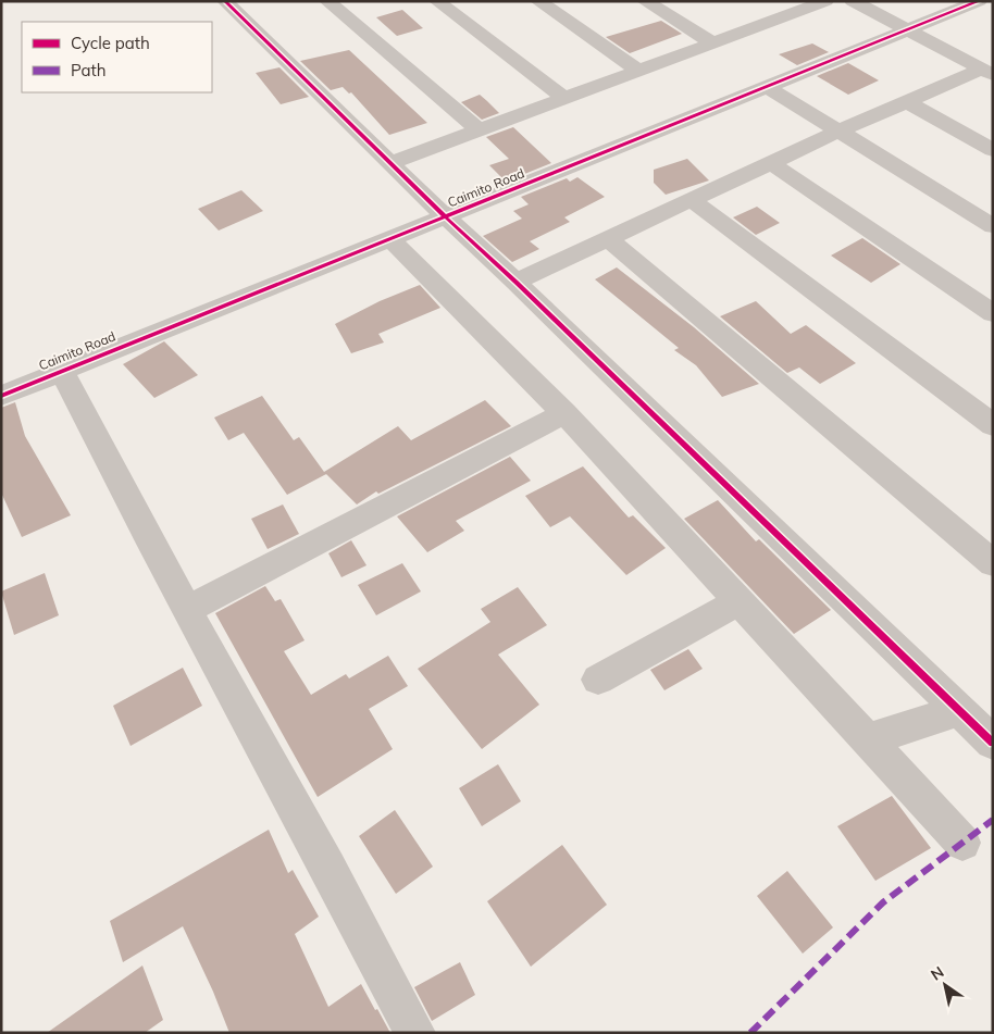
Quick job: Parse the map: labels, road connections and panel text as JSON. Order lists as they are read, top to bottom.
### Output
{
  "streets": {
    "street": ["Caimito Road"]
  },
  "legend": ["Cycle path", "Path"],
  "north": "top left"
}
